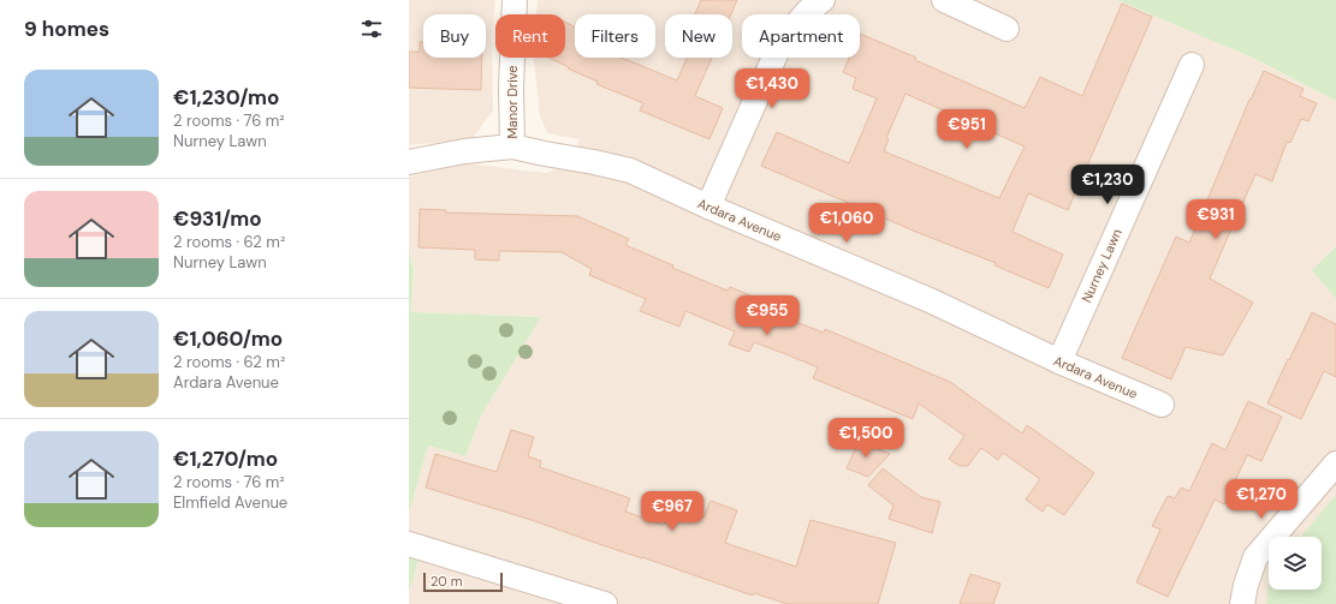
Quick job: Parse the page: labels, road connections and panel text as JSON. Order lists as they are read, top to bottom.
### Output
{
  "streets": {
    "street": ["Manor Drive", "Ardara Avenue", "Nurney Lawn"]
  },
  "crossings": [
    ["Manor Drive", "Ardara Avenue"],
    ["Ardara Avenue", "Nurney Lawn"]
  ],
  "scale_bar": "20 m",
  "page": {
    "heading": "9 homes",
    "chip": [
      "Buy",
      "Rent",
      "Filters",
      "New",
      "Apartment"
    ],
    "list": [
      {
        "name": "€1,230/mo",
        "note": "2 rooms · 76 m² · Nurney Lawn"
      },
      {
        "name": "€931/mo",
        "note": "2 rooms · 62 m² · Nurney Lawn"
      },
      {
        "name": "€1,060/mo",
        "note": "2 rooms · 62 m² · Ardara Avenue"
      },
      {
        "name": "€1,270/mo",
        "note": "2 rooms · 76 m² · Elmfield Avenue"
      }
    ],
    "price": [
      "€1,430",
      "€951",
      "€1,230",
      "€931",
      "€1,060",
      "€955",
      "€1,500",
      "€1,270",
      "€967"
    ],
    "scale": "20 m"
  }
}
